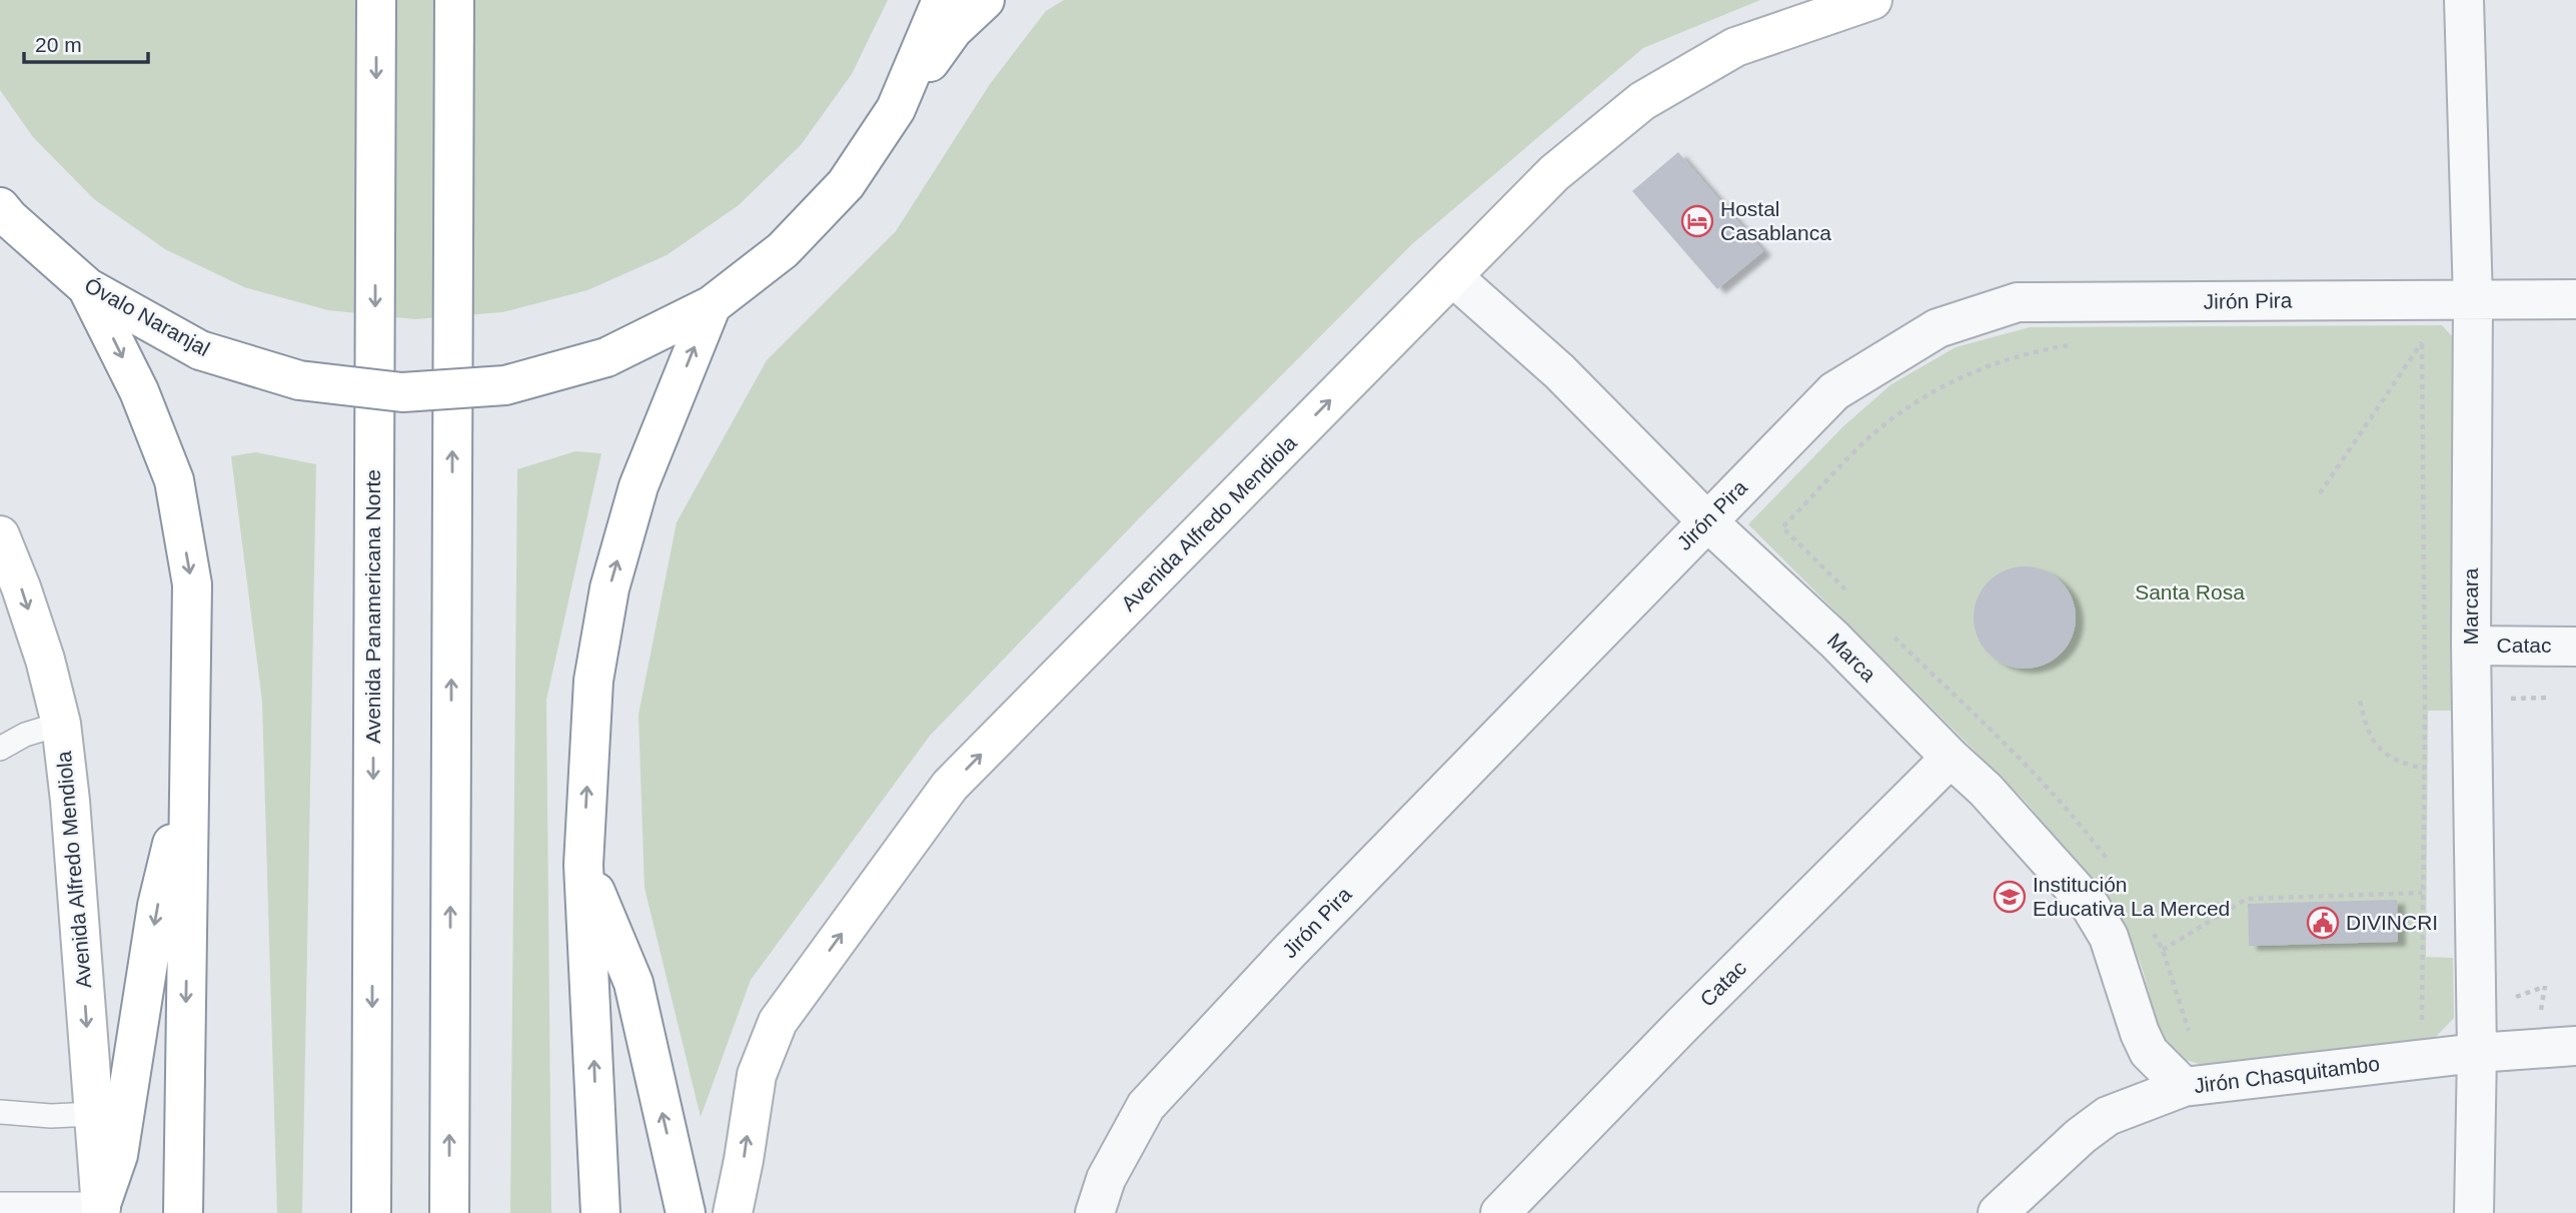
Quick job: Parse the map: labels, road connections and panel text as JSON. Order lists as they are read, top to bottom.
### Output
{
  "streets": {
    "main road": ["Óvalo Naranjal", "Avenida Alfredo Mendiola", "Avenida Panamericana Norte"],
    "street": [
      "Jirón Pira",
      "Marcara",
      "Catac",
      "Marca",
      "Jirón Chasquitambo"
    ]
  },
  "crossings": [
    ["Jirón Pira", "Marcara"],
    ["Jirón Pira", "Marca"],
    ["Avenida Alfredo Mendiola", "Marca"],
    ["Marcara", "Catac"],
    ["Marcara", "Jirón Chasquitambo"],
    ["Catac", "Marca"],
    ["Marca", "Jirón Chasquitambo"]
  ],
  "parks": ["Santa Rosa"],
  "places": {
    "hotel": ["Hostal Casablanca"],
    "school or university": ["Institución Educativa La Merced"],
    "public building": ["DIVINCRI"]
  },
  "scale_bar": "20 m"
}
